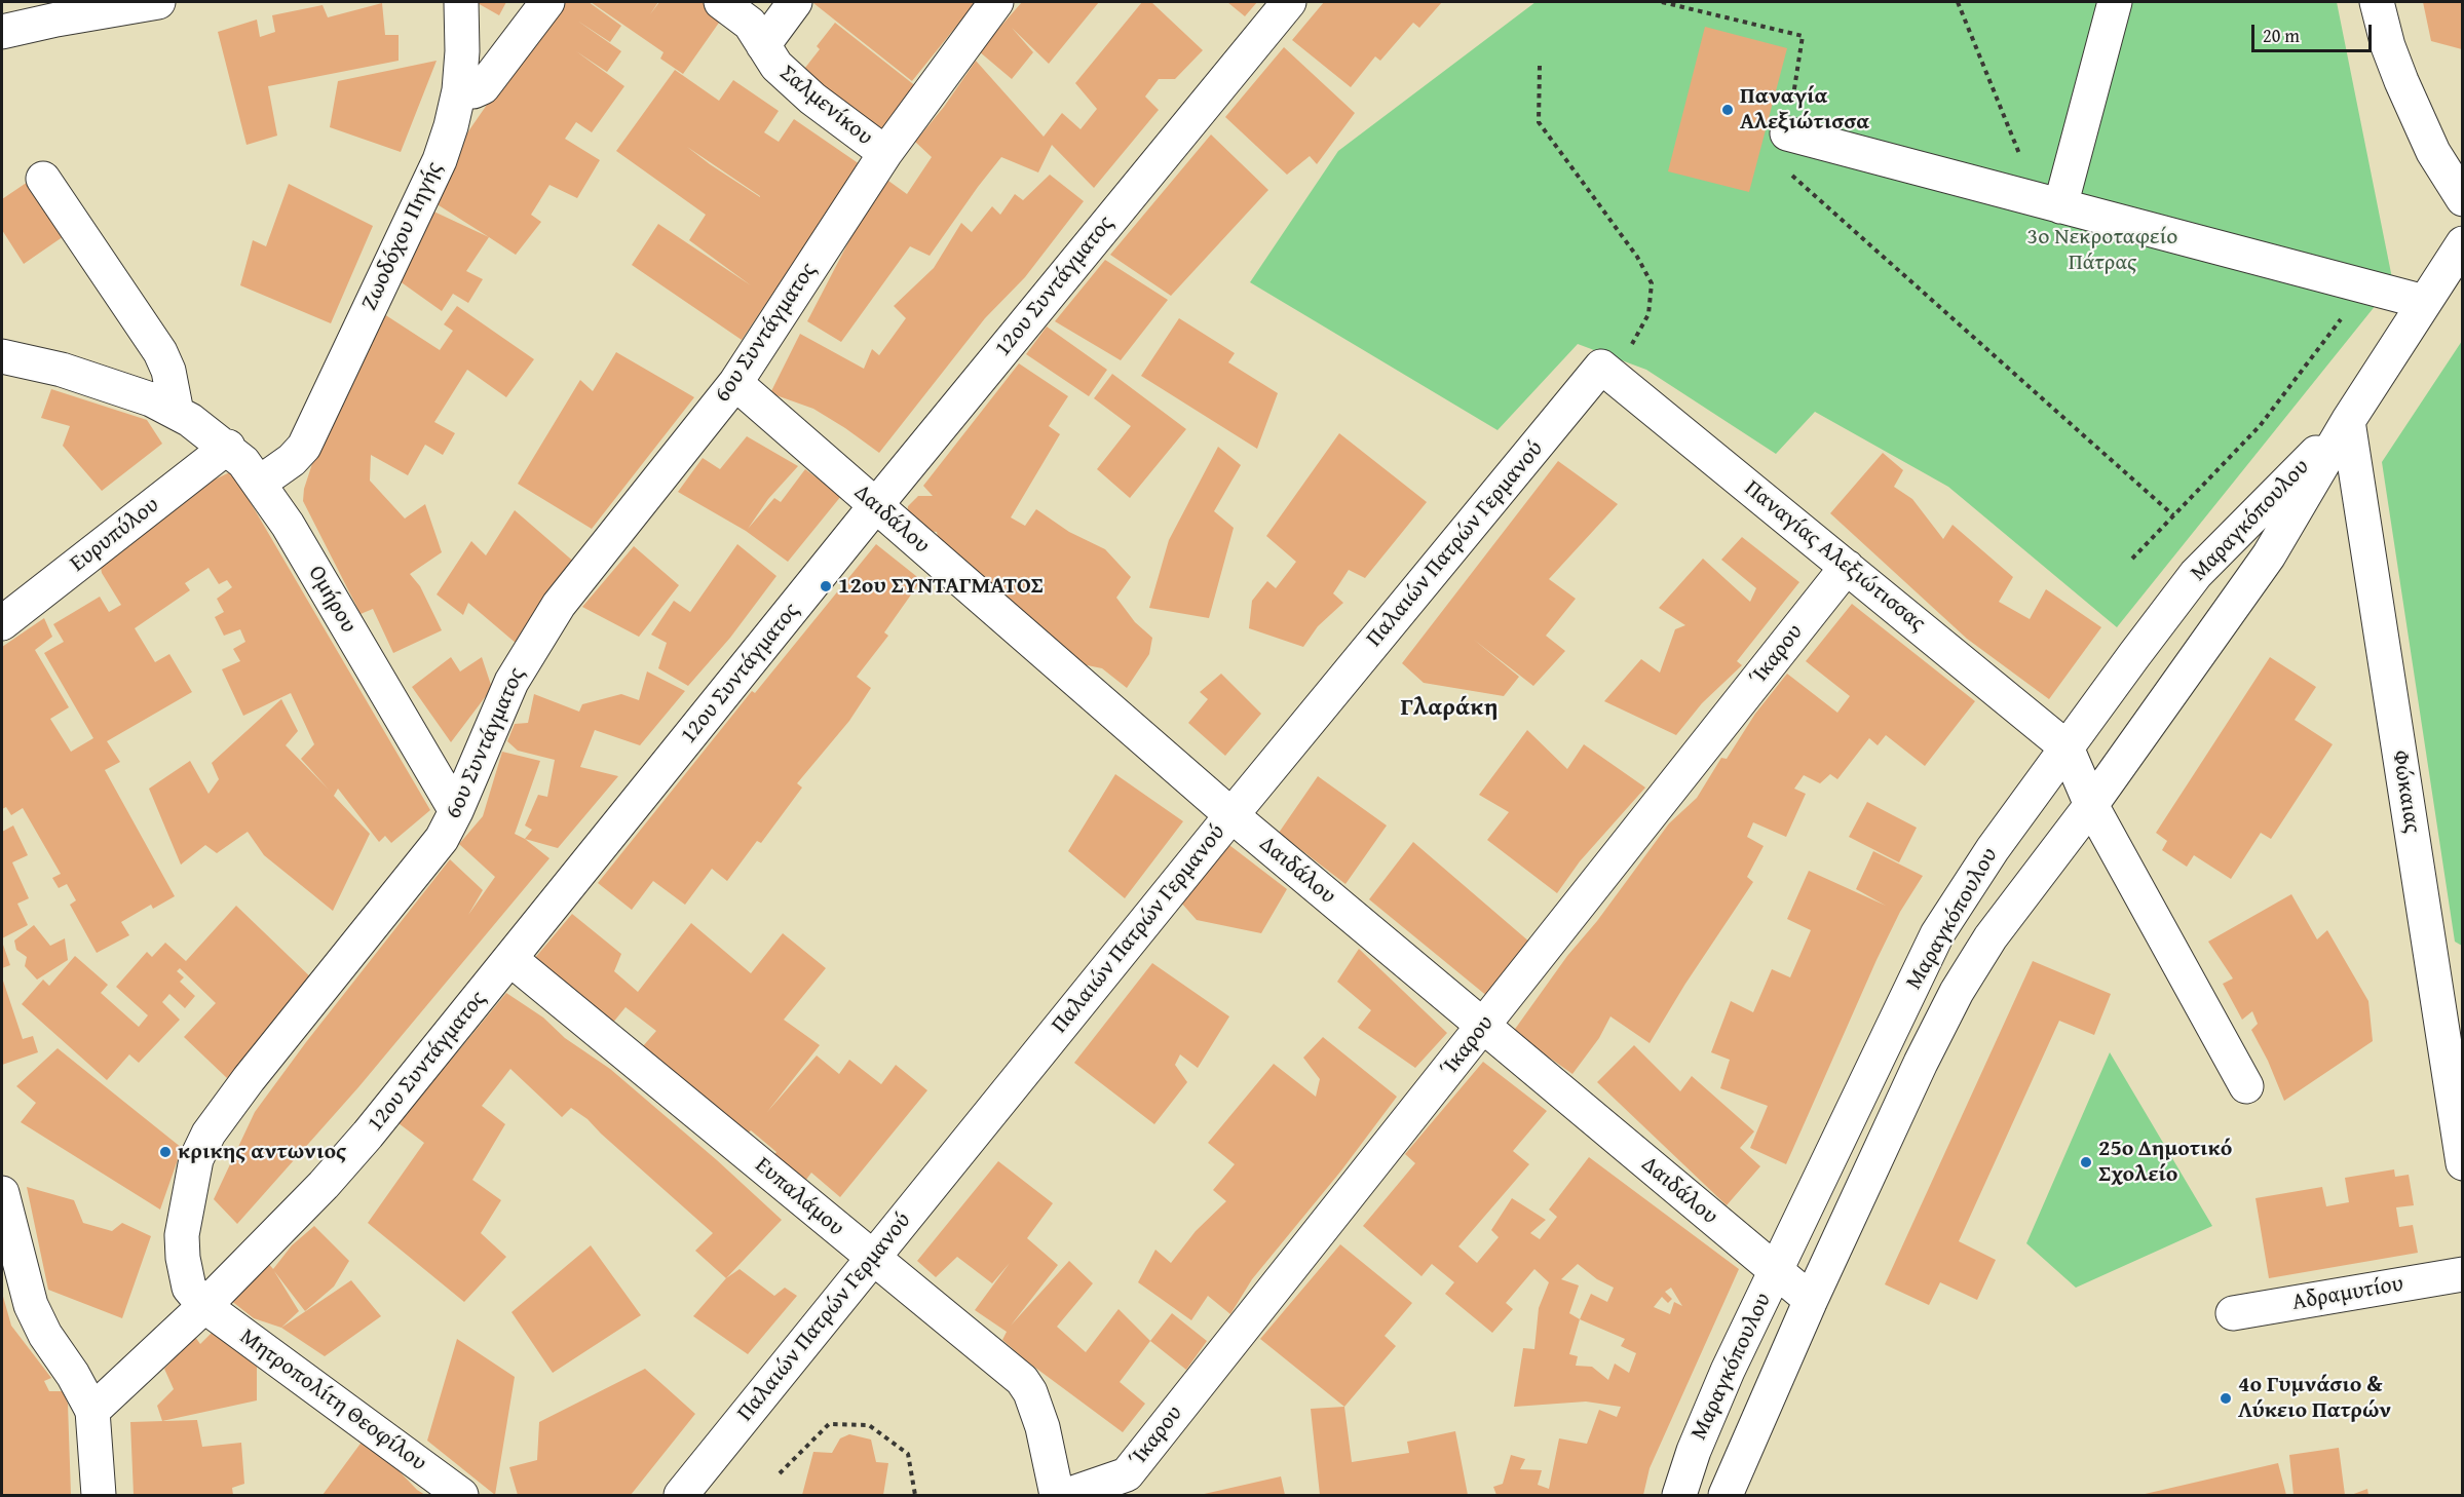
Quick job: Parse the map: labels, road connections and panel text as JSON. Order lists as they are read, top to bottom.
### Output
{
  "streets": {
    "street": [
      "Σαλμενίκου",
      "Ζωοδόχου Πηγής",
      "12ου Συντάγματος",
      "6ου Συντάγματος",
      "Δαιδάλου",
      "Μαραγκόπουλου",
      "Ευρυπύλου",
      "Παλαιών Πατρών Γερμανού",
      "Παναγίας Αλεξιώτισσας",
      "Ομήρου",
      "Ίκαρου",
      "Φώκαιας",
      "Ευπαλάμου",
      "Αδραμυτίου",
      "Μητροπολίτη Θεοφίλου"
    ]
  },
  "crossings": [
    ["Σαλμενίκου", "6ου Συντάγματος"],
    ["Ζωοδόχου Πηγής", "Ομήρου"],
    ["12ου Συντάγματος", "6ου Συντάγματος"],
    ["12ου Συντάγματος", "Δαιδάλου"],
    ["12ου Συντάγματος", "Ευπαλάμου"],
    ["12ου Συντάγματος", "Μητροπολίτη Θεοφίλου"],
    ["6ου Συντάγματος", "Δαιδάλου"],
    ["6ου Συντάγματος", "Ομήρου"],
    ["6ου Συντάγματος", "Μητροπολίτη Θεοφίλου"],
    ["Δαιδάλου", "Μαραγκόπουλου"],
    ["Δαιδάλου", "Παλαιών Πατρών Γερμανού"],
    ["Δαιδάλου", "Ίκαρου"],
    ["Μαραγκόπουλου", "Παναγίας Αλεξιώτισσας"],
    ["Μαραγκόπουλου", "Φώκαιας"],
    ["Ευρυπύλου", "Ομήρου"],
    ["Παλαιών Πατρών Γερμανού", "Παναγίας Αλεξιώτισσας"],
    ["Παλαιών Πατρών Γερμανού", "Ευπαλάμου"],
    ["Παναγίας Αλεξιώτισσας", "Ίκαρου"]
  ],
  "districts": ["Γλαράκη"],
  "parks": ["3o Νεκροταφείο Πάτρας"],
  "places": [
    "Παναγία Αλεξιώτισσα",
    "12ου ΣΥΝΤΑΓΜΑΤΟΣ",
    "κρικης αντωνιος",
    "25ο Δημοτικό Σχολείο",
    "4ο Γυμνάσιο & Λύκειο Πατρών"
  ],
  "scale_bar": "20 m"
}
